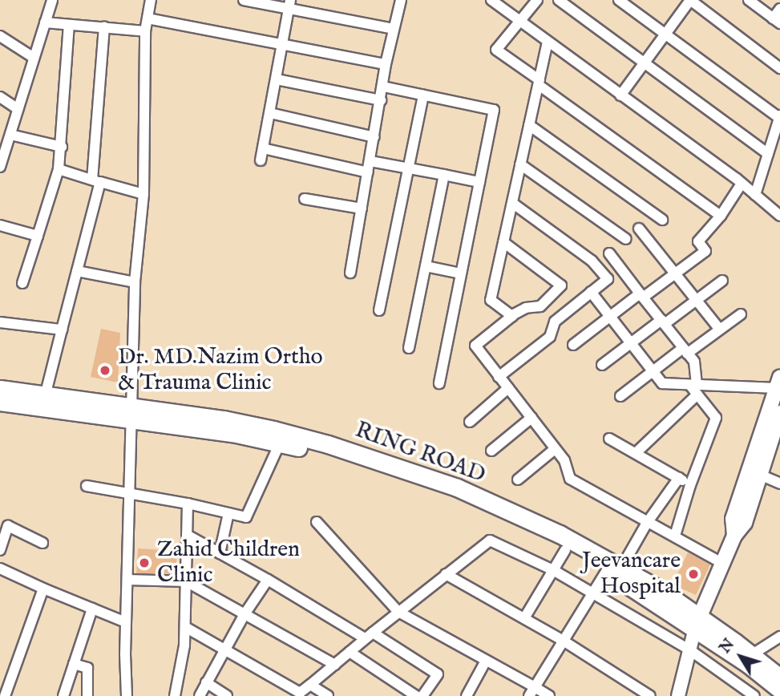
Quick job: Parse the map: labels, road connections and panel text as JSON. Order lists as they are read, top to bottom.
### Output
{
  "streets": {
    "highway": ["RING ROAD"]
  },
  "places": ["Dr. MD.Nazim Ortho & Trauma Clinic", "Zahid Children Clinic", "Jeevancare Hospital"],
  "north": "top left"
}
